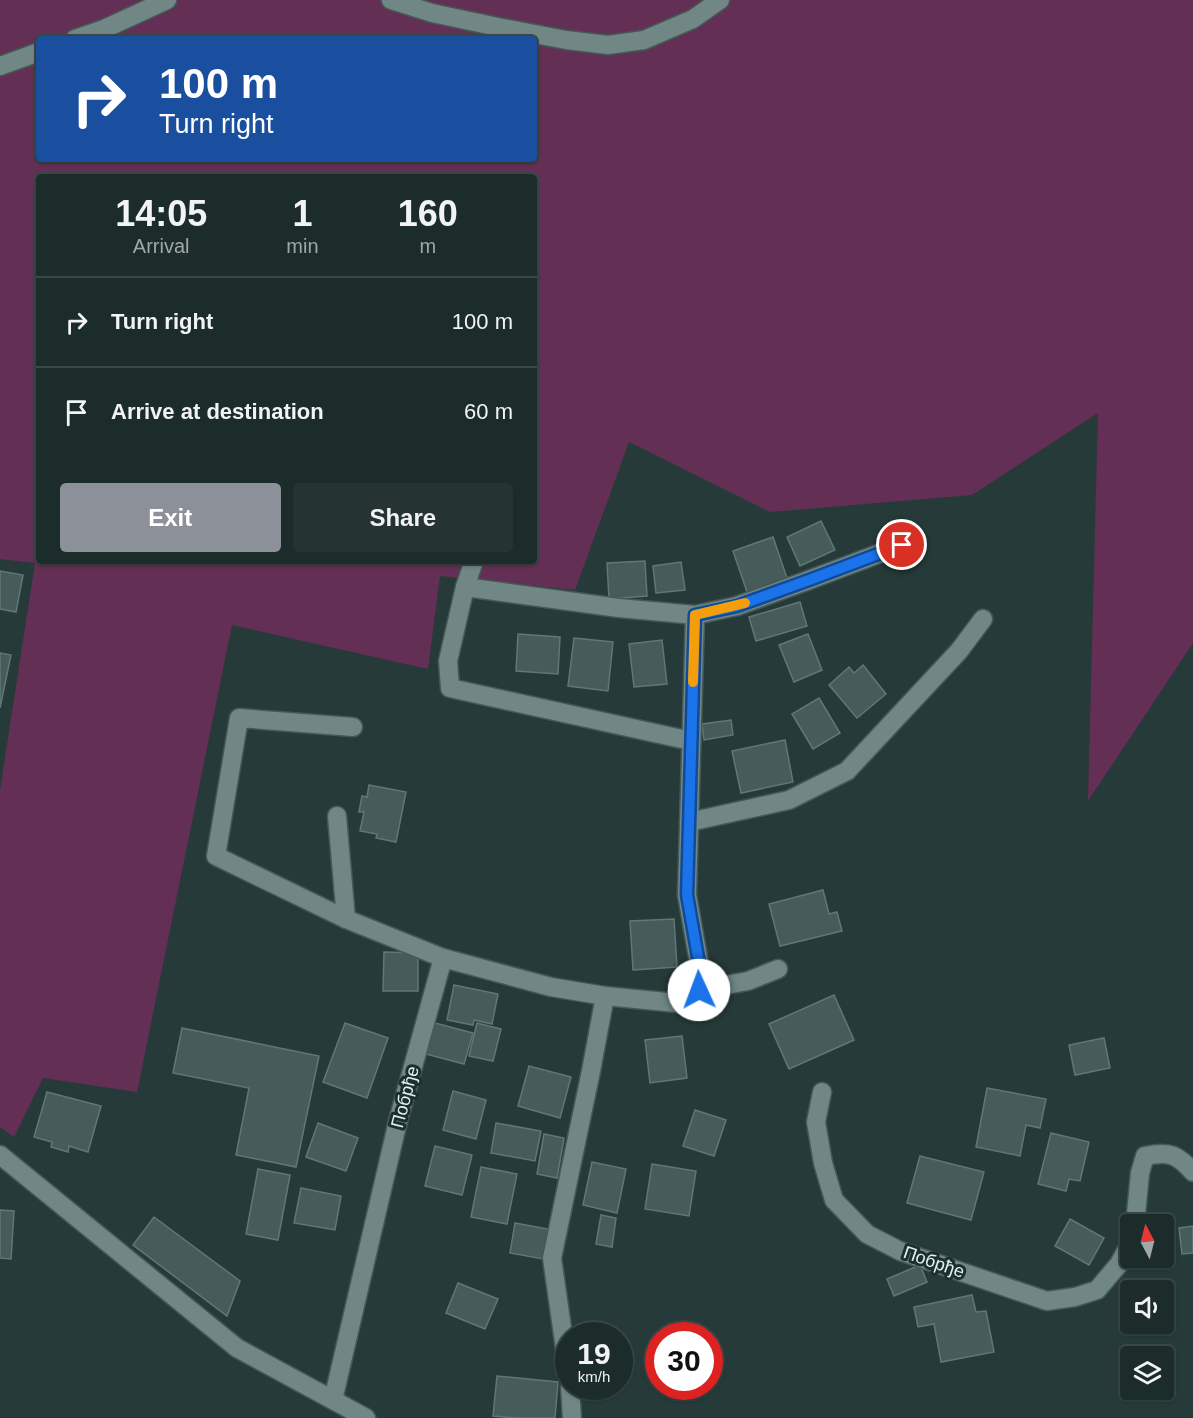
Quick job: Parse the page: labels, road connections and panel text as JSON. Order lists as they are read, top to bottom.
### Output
{
  "streets": {
    "street": ["Побрђе"]
  },
  "north": "top",
  "page": {
    "turn": ["100 m", "Turn right"],
    "eta": [
      "14:05",
      "Arrival",
      "1",
      "min",
      "160",
      "m"
    ],
    "list": [
      {
        "name": "Turn right",
        "value": "100 m"
      },
      {
        "name": "Arrive at destination",
        "value": "60 m"
      }
    ],
    "buttons": ["Exit", "Share"],
    "speed": "19 km/h",
    "limit": "30"
  }
}
